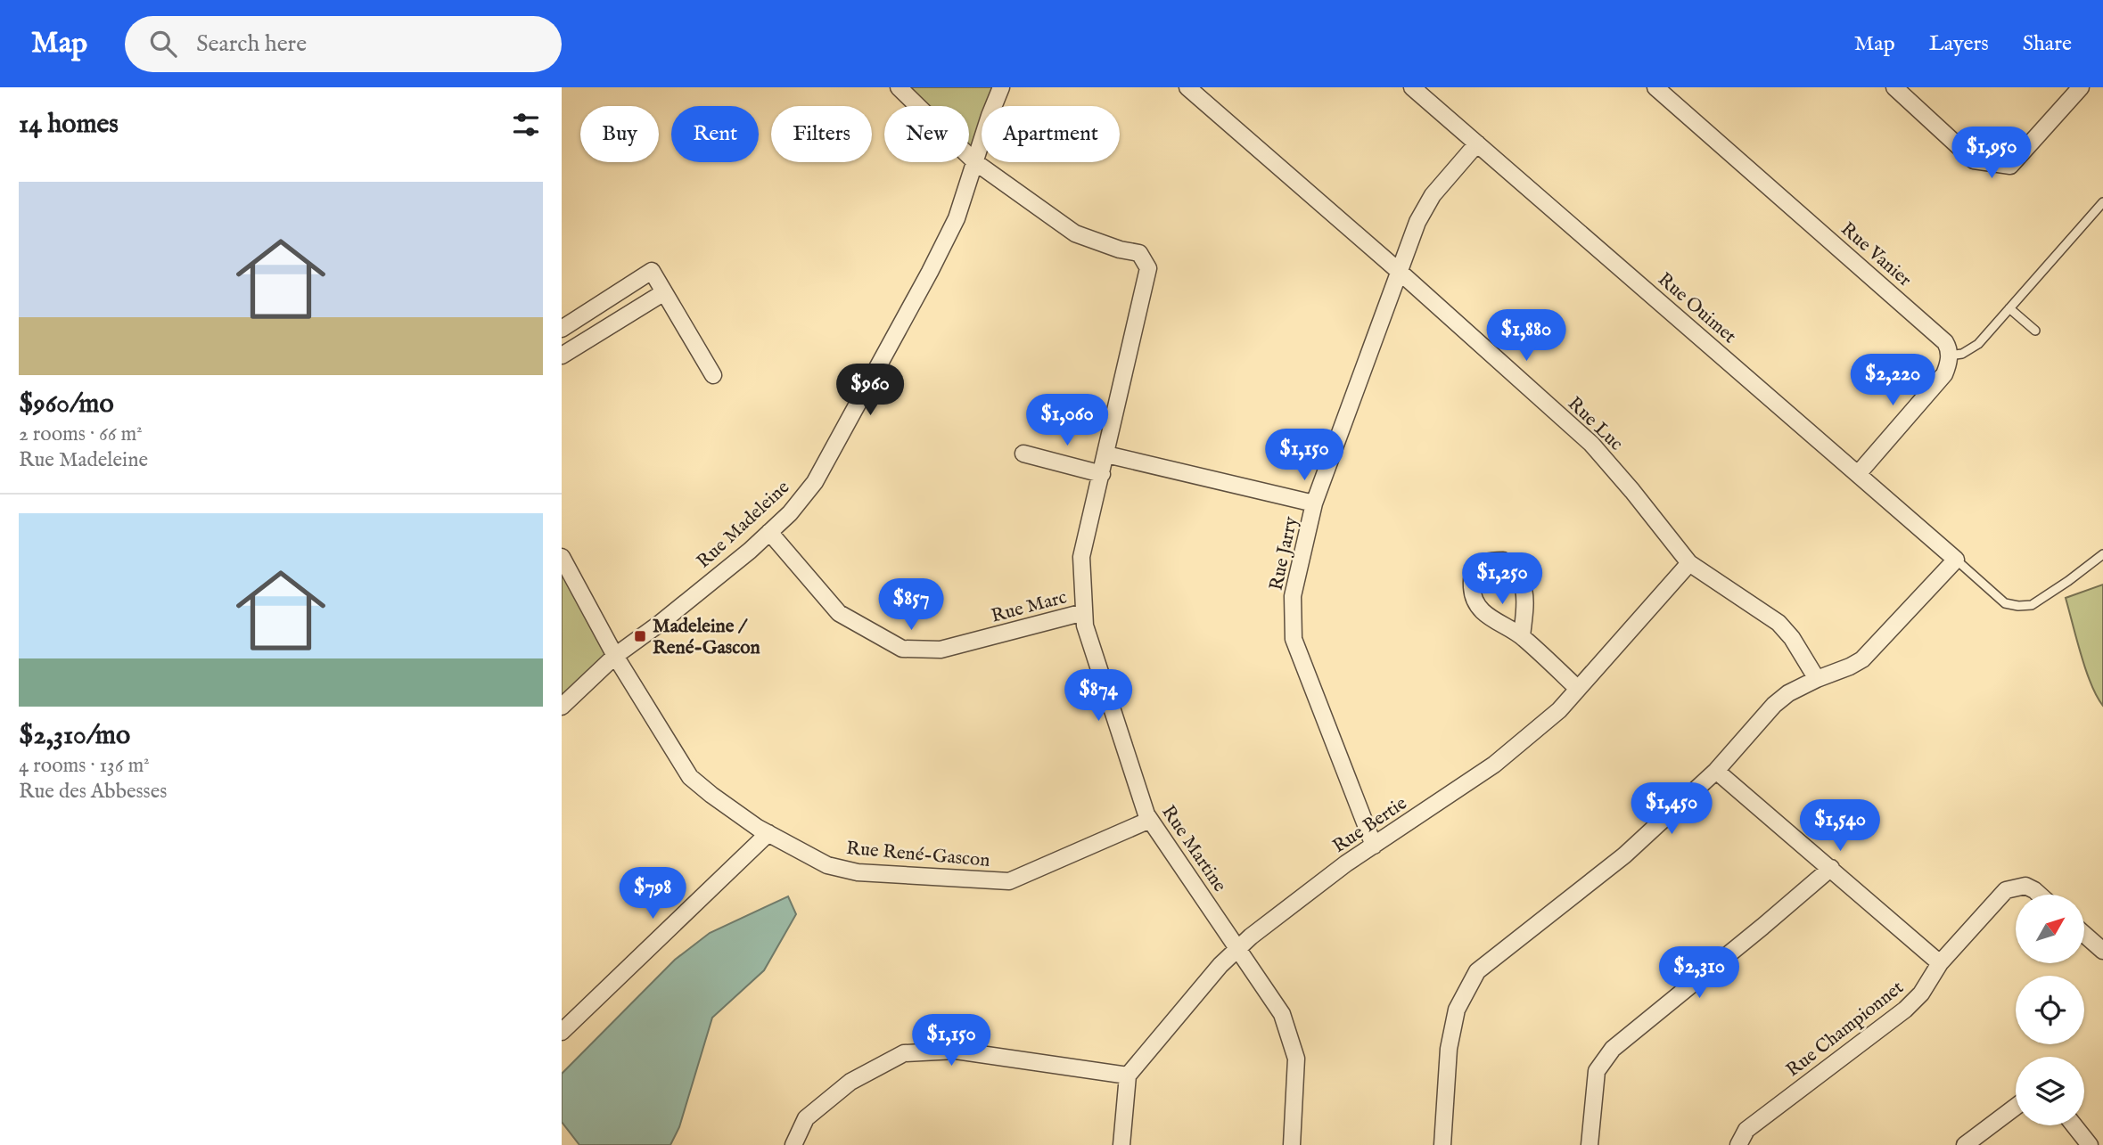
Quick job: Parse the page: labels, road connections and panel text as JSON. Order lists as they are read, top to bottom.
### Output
{
  "streets": {
    "street": [
      "Rue Vanier",
      "Rue Ouimet",
      "Rue Luc",
      "Rue Madeleine",
      "Rue Jarry",
      "Rue Marc",
      "Rue Bertie",
      "Rue Martine",
      "Rue René-Gascon",
      "Rue Championnet"
    ]
  },
  "crossings": [
    ["Rue Ouimet", "Rue Jarry"],
    ["Rue Luc", "Rue Jarry"],
    ["Rue Luc", "Rue Bertie"],
    ["Rue Madeleine", "Rue Marc"],
    ["Rue Madeleine", "Rue Martine"],
    ["Rue Madeleine", "Rue René-Gascon"],
    ["Rue Jarry", "Rue Bertie"],
    ["Rue Marc", "Rue Martine"],
    ["Rue Bertie", "Rue Martine"],
    ["Rue Martine", "Rue René-Gascon"]
  ],
  "places": {
    "transit": ["Madeleine / René-Gascon"]
  },
  "north": "top right",
  "page": {
    "header": "Map",
    "search": "Search here",
    "nav": ["Map", "Layers", "Share"],
    "heading": "14 homes",
    "chip": [
      "Buy",
      "Rent",
      "Filters",
      "New",
      "Apartment"
    ],
    "price": [
      "$1,950",
      "$1,880",
      "$2,220",
      "$960",
      "$1,060",
      "$1,150",
      "$1,250",
      "$857",
      "$874",
      "$1,450",
      "$1,540",
      "$798",
      "$2,310",
      "$1,150"
    ],
    "list": [
      {
        "name": "$960/mo",
        "note": "2 rooms · 66 m² · Rue Madeleine"
      },
      {
        "name": "$2,310/mo",
        "note": "4 rooms · 136 m² · Rue des Abbesses"
      }
    ]
  }
}
